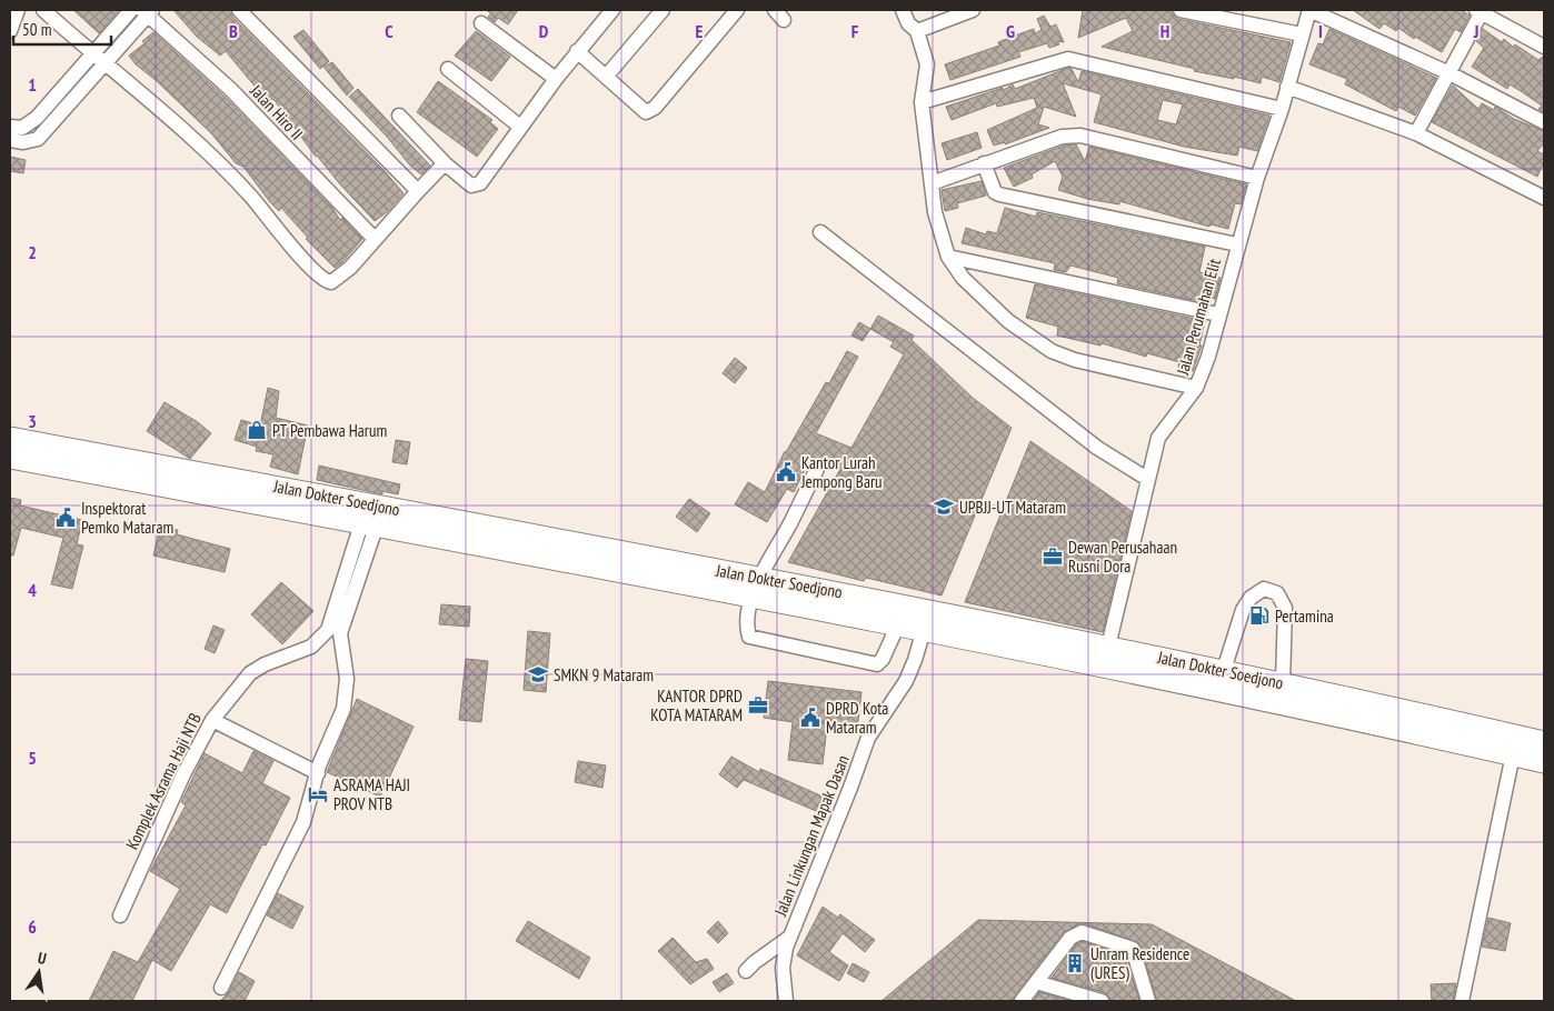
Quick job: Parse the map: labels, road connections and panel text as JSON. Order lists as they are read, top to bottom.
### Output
{
  "streets": {
    "highway": ["Jalan Dokter Soedjono"],
    "street": [
      "Jalan Hiro II",
      "Jalan Perumahan Elit",
      "Komplek Asrama Haji NTB",
      "Jalan Linkungan Mapak Dasan"
    ]
  },
  "crossings": [
    ["Jalan Perumahan Elit", "Jalan Dokter Soedjono"],
    ["Jalan Dokter Soedjono", "Jalan Linkungan Mapak Dasan"]
  ],
  "places": {
    "shop": ["PT Pembawa Harum"],
    "public building": ["Kantor Lurah Jempong Baru", "Inspektorat Pemko Mataram", "DPRD Kota Mataram"],
    "school or university": ["UPBJJ-UT Mataram", "SMKN 9 Mataram"],
    "office": ["Dewan Perusahaan Rusni Dora", "KANTOR DPRD KOTA MATARAM"],
    "fuel station": ["Pertamina"],
    "hotel": ["ASRAMA HAJI PROV NTB"],
    "building": ["Unram Residence (URES)"]
  },
  "scale_bar": "50 m",
  "north": "top",
  "grid": {
    "columns": [
      "B",
      "C",
      "D",
      "E",
      "F",
      "G",
      "H",
      "I",
      "J"
    ],
    "rows": [
      "1",
      "2",
      "3",
      "4",
      "5",
      "6"
    ]
  }
}
